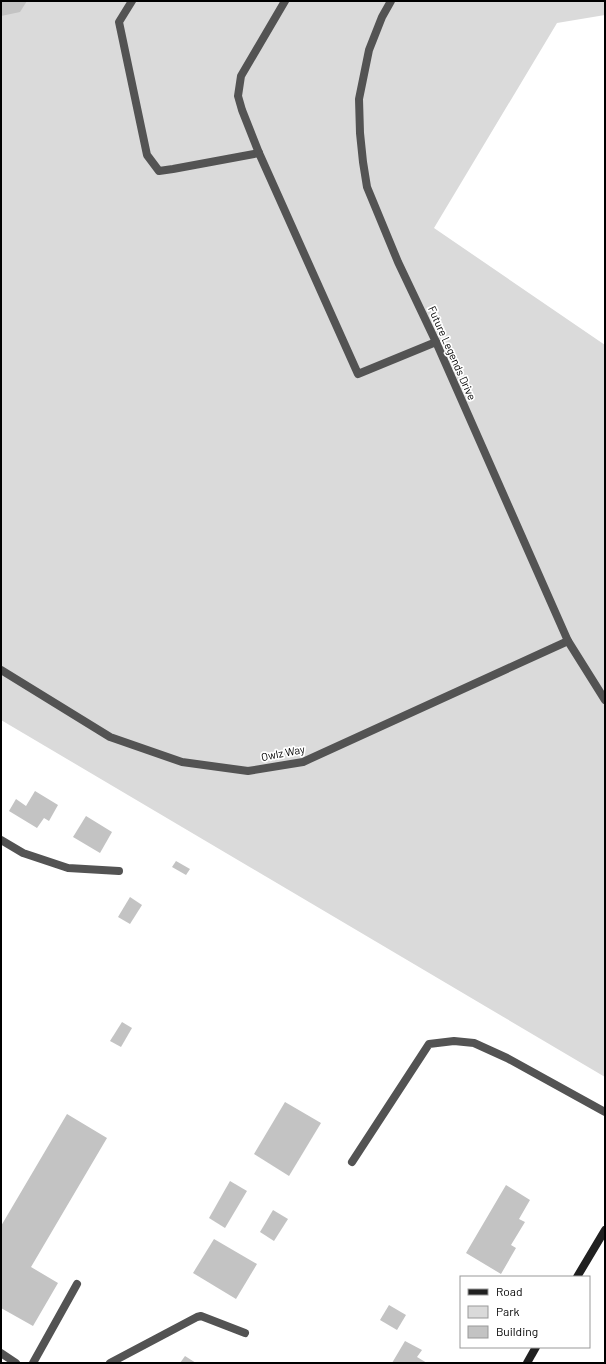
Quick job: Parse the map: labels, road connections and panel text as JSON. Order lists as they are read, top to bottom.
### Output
{
  "streets": {
    "street": ["Future Legends Drive", "Owlz Way"]
  },
  "crossings": [
    ["Future Legends Drive", "Owlz Way"]
  ],
  "legend": ["Road", "Park", "Building"]
}
